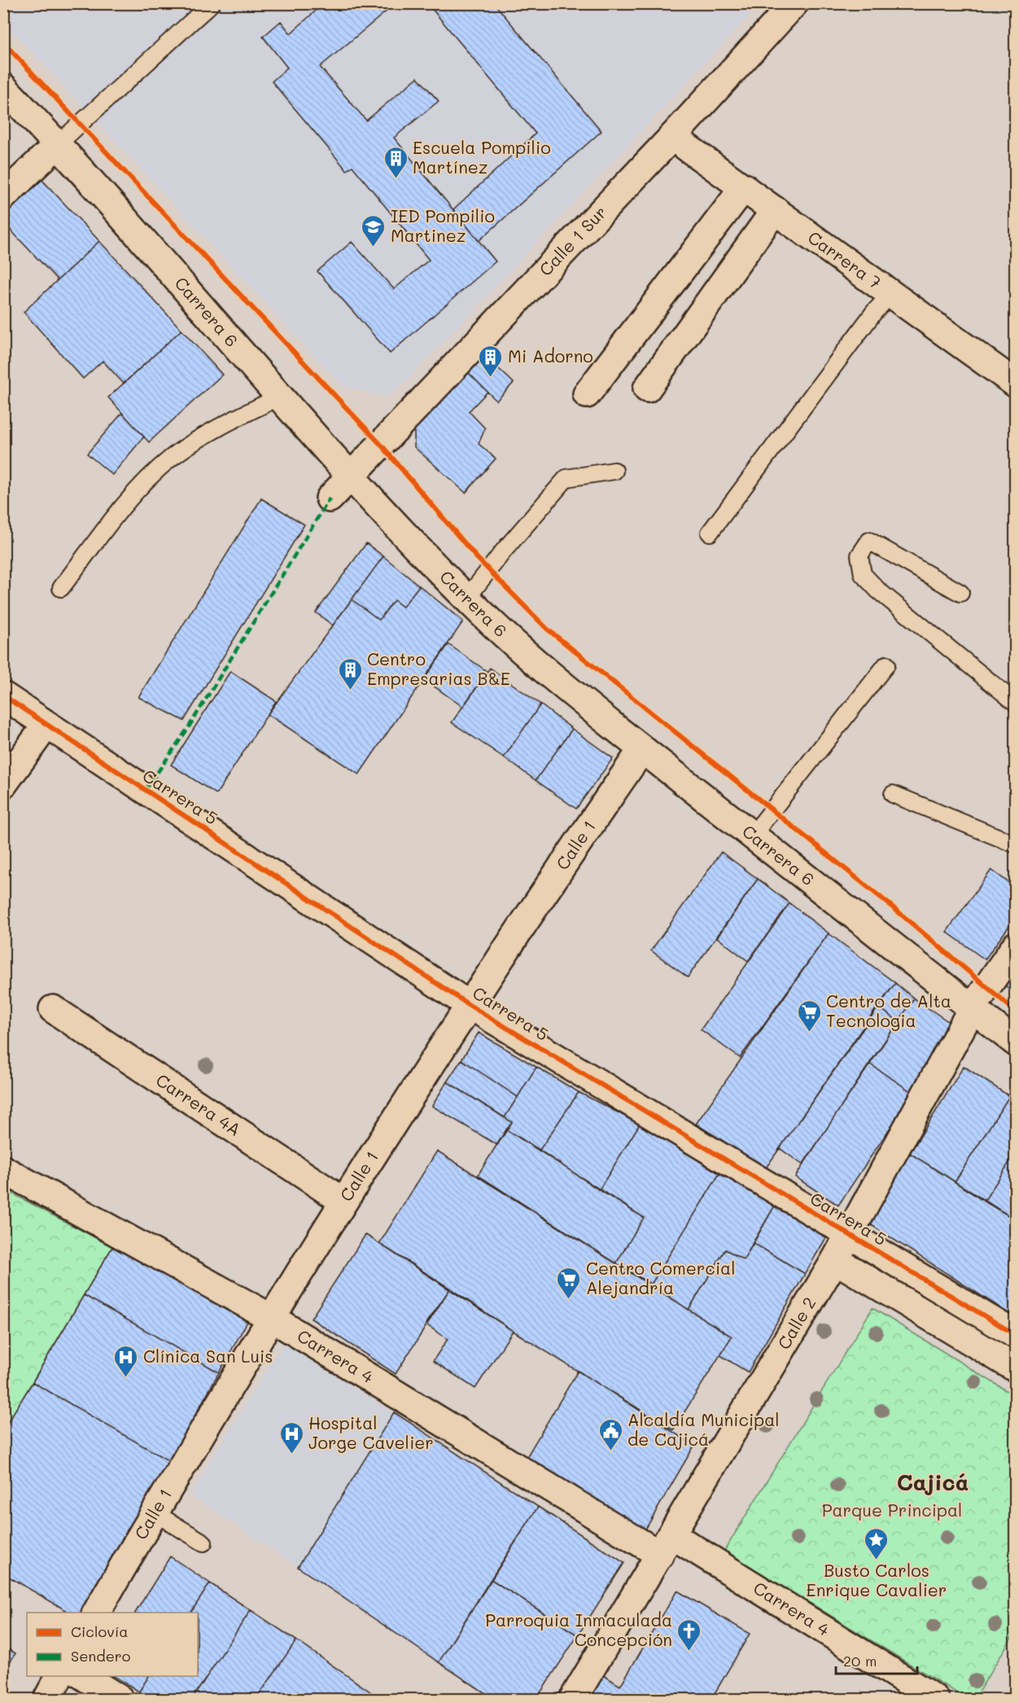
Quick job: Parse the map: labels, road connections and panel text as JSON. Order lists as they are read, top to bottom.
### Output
{
  "streets": {
    "street": [
      "Calle 1 Sur",
      "Carrera 7",
      "Carrera 6",
      "Carrera 5",
      "Calle 1",
      "Carrera 4A",
      "Calle 2",
      "Carrera 4"
    ]
  },
  "crossings": [
    ["Calle 1 Sur", "Carrera 7"],
    ["Calle 1 Sur", "Carrera 6"],
    ["Carrera 6", "Calle 1"],
    ["Carrera 6", "Calle 2"],
    ["Carrera 5", "Calle 1"],
    ["Carrera 5", "Calle 2"],
    ["Calle 1", "Carrera 4A"],
    ["Calle 1", "Carrera 4"],
    ["Calle 2", "Carrera 4"]
  ],
  "districts": ["Cajicá"],
  "parks": ["Parque Principal"],
  "places": {
    "building": ["Escuela Pompilio Martínez", "Mi Adorno", "Centro Empresarias B&E"],
    "school or university": ["IED Pompilio Martinez"],
    "supermarket": ["Centro de Alta Tecnologia", "Centro Comercial Alejandría"],
    "hospital": ["Clínica San Luis", "Hospital Jorge Cavelier"],
    "public building": ["Alcaldía Municipal de Cajicá"],
    "place": ["Busto Carlos Enrique Cavalier"],
    "church": ["Parroquia Inmaculada Concepción"]
  },
  "legend": ["Ciclovía", "Sendero"],
  "scale_bar": "20 m"
}
